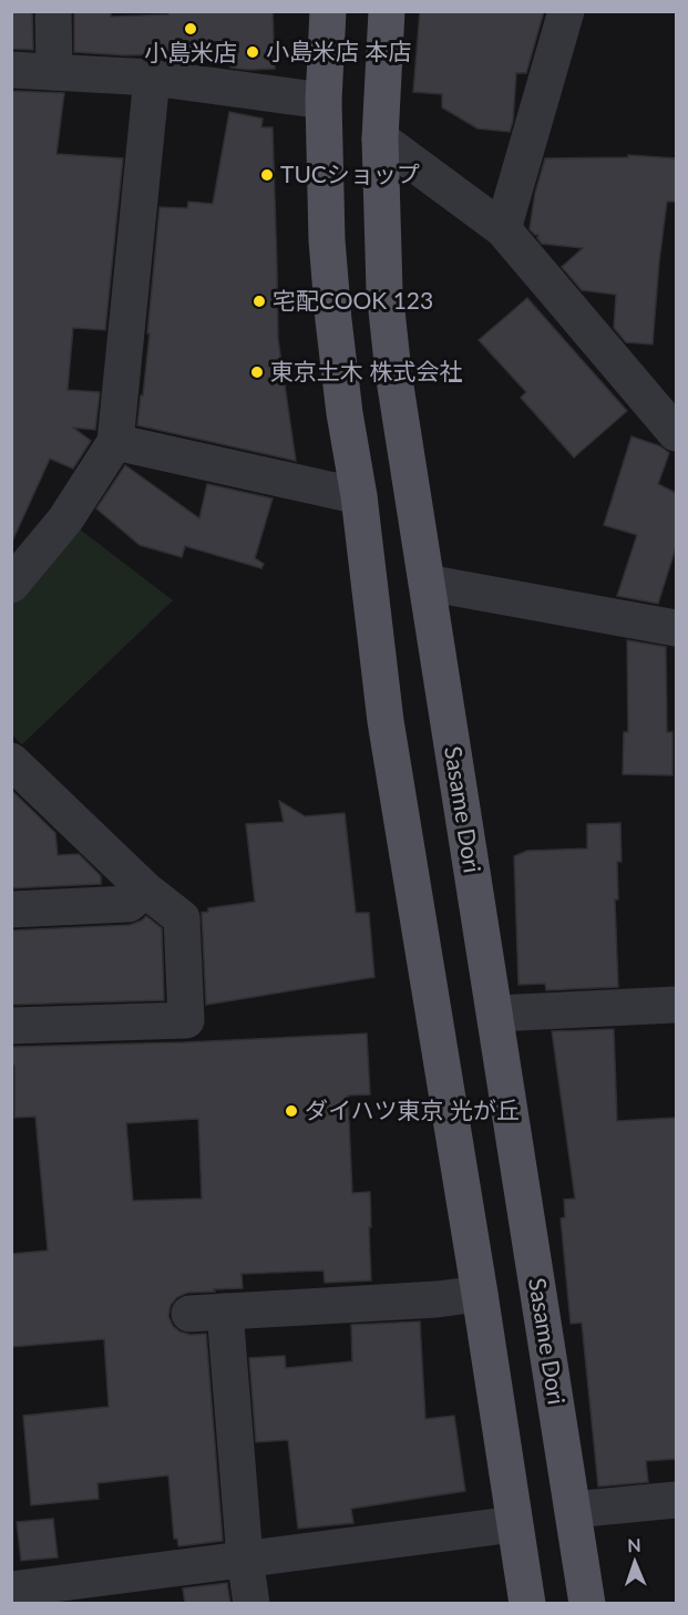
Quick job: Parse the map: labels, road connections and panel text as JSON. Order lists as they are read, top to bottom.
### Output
{
  "streets": {
    "main road": ["Sasame Dori"]
  },
  "places": [
    "小島米店",
    "小島米店 本店",
    "TUCショップ",
    "宅配COOK 123",
    "東京土木 株式会社",
    "ダイハツ東京 光が丘"
  ],
  "north": "top"
}
